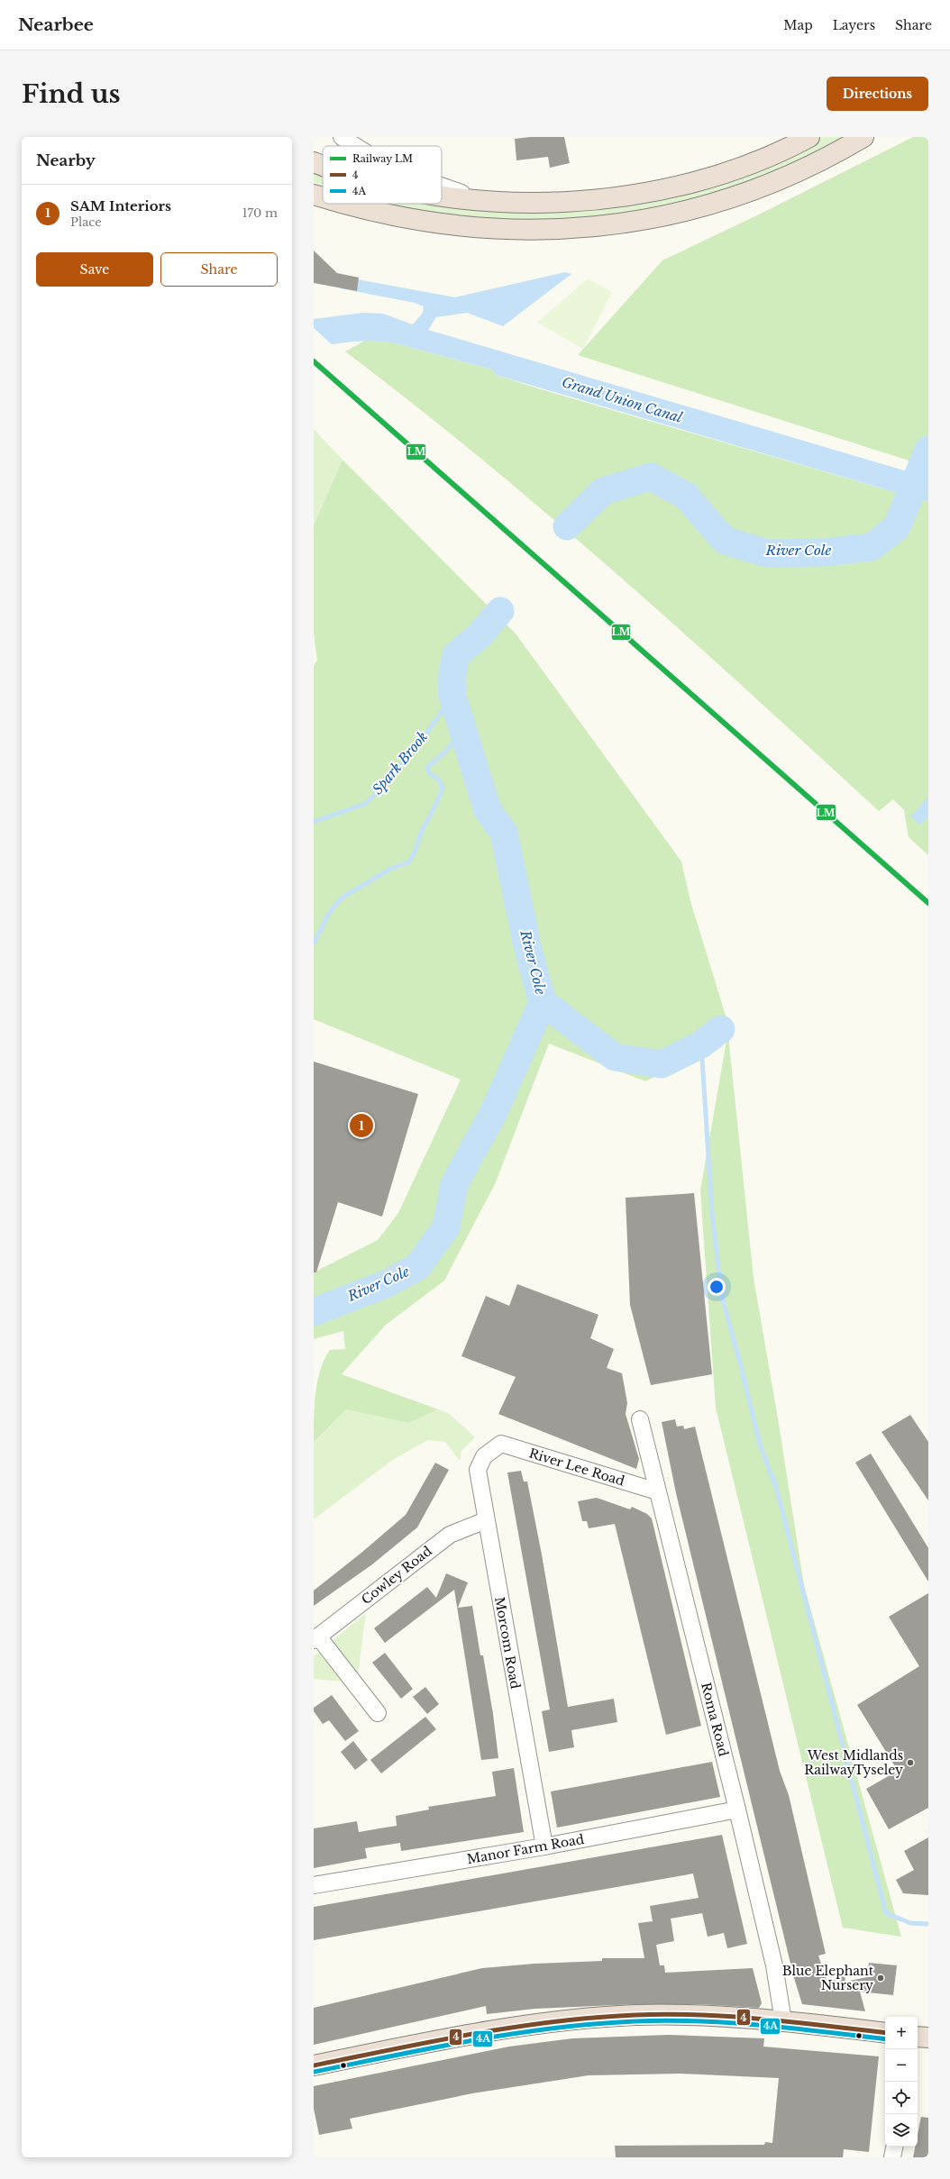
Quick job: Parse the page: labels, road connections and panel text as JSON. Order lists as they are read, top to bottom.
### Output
{
  "streets": {
    "street": [
      "River Lee Road",
      "Cowley Road",
      "Morcom Road",
      "Roma Road",
      "Manor Farm Road"
    ]
  },
  "crossings": [
    ["River Lee Road", "Morcom Road"],
    ["River Lee Road", "Roma Road"],
    ["Cowley Road", "Morcom Road"],
    ["Morcom Road", "Manor Farm Road"],
    ["Roma Road", "Manor Farm Road"]
  ],
  "water": ["Grand Union Canal", "River Cole", "Spark Brook"],
  "places": ["West Midlands RailwayTyseley", "Blue Elephant Nursery"],
  "lines": ["rail line LM", "transit line 4", "transit line 4A"],
  "legend": ["Railway LM", "4", "4A"],
  "page": {
    "header": "Nearbee",
    "nav": ["Map", "Layers", "Share"],
    "buttons": [
      "Directions",
      ["Save", "Share"]
    ],
    "title": "Find us",
    "heading": "Nearby",
    "list": [
      {
        "mark": "1",
        "name": "SAM Interiors",
        "note": "Place",
        "value": "170 m"
      }
    ],
    "pins": "1",
    "map_buttons": ["+", "−"]
  }
}
